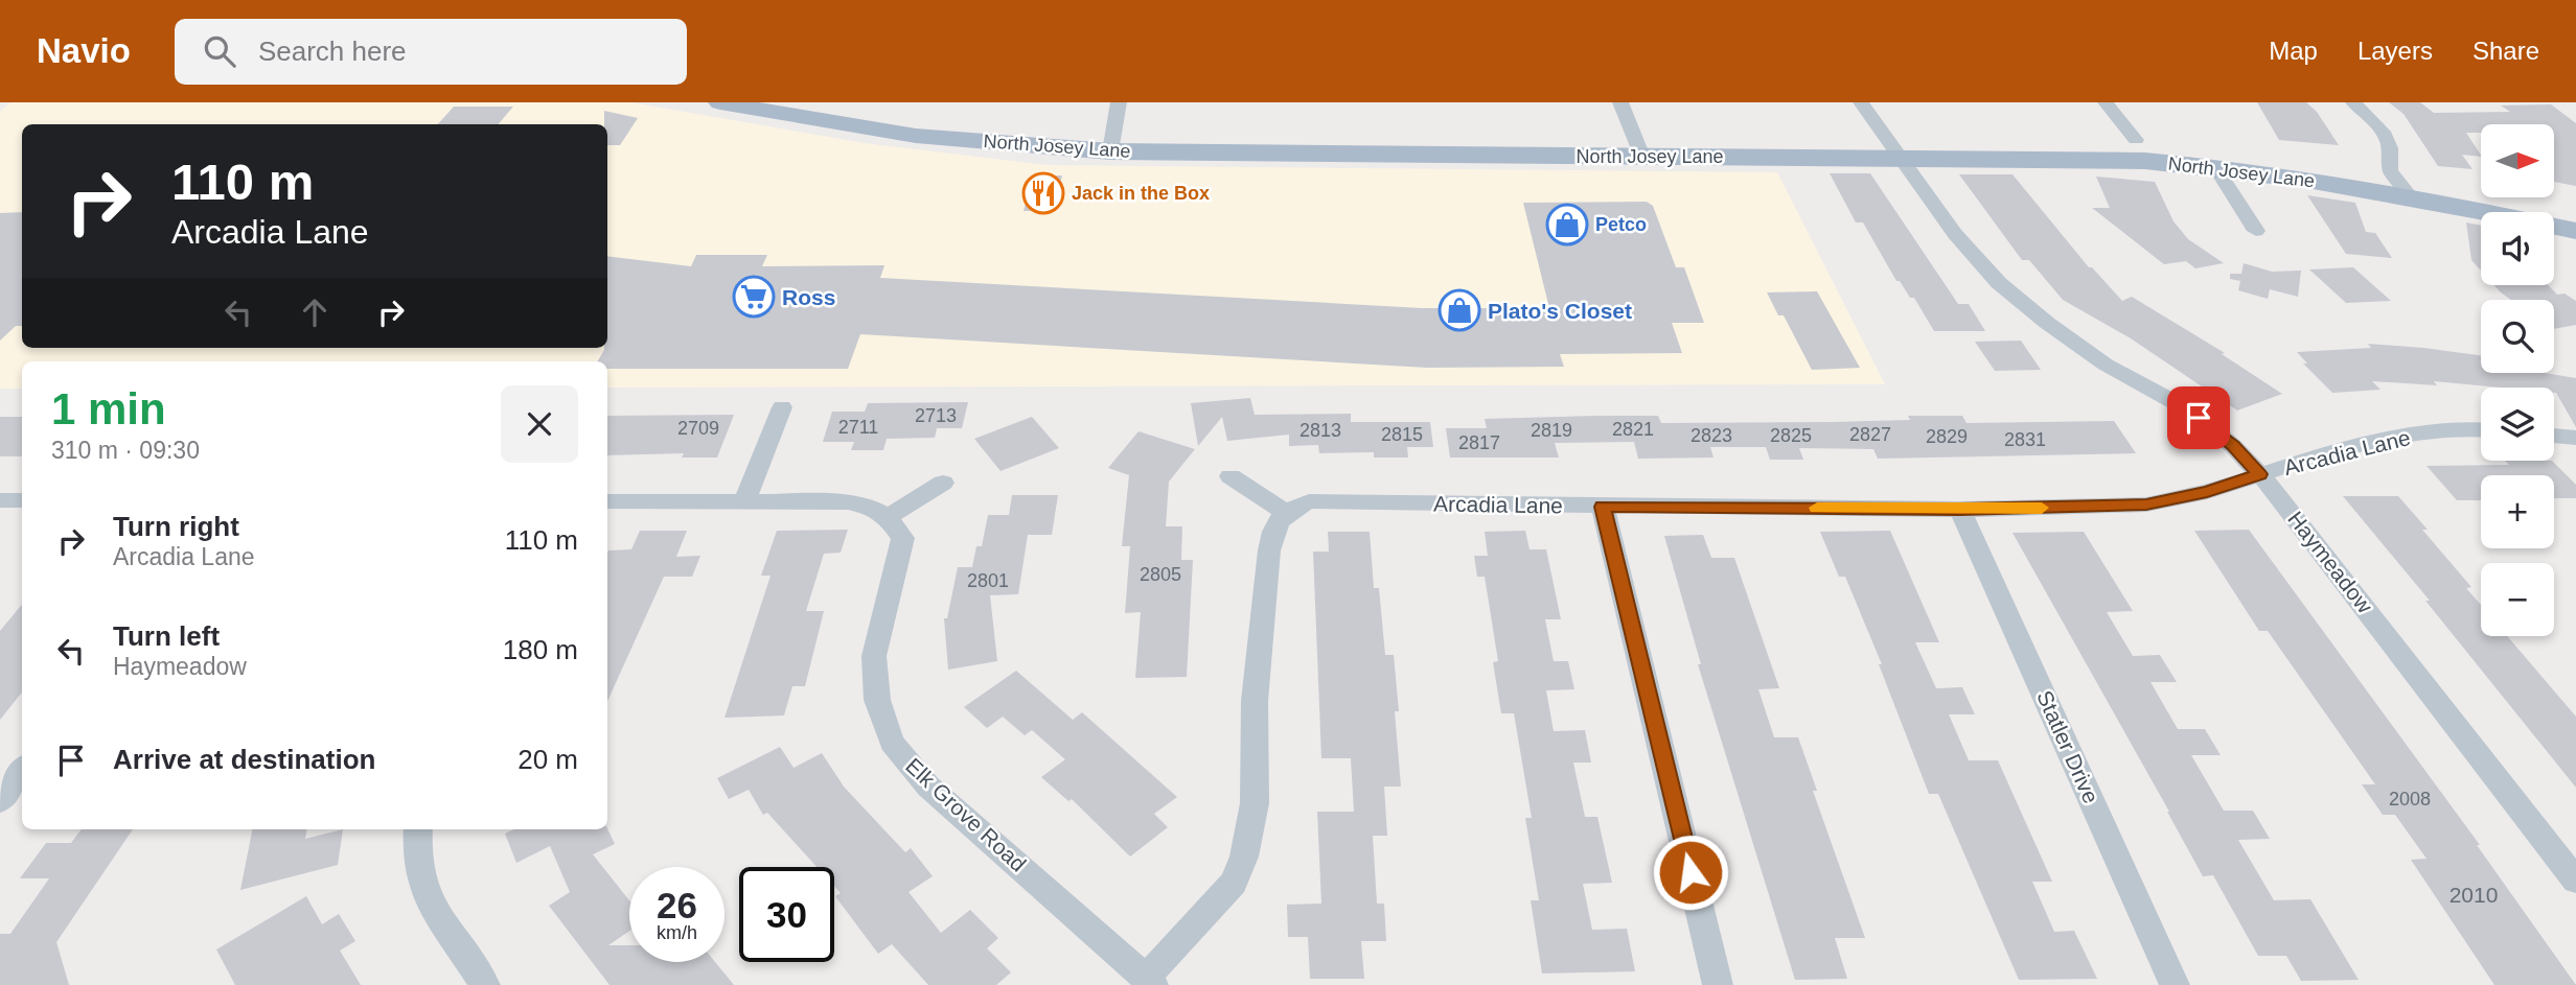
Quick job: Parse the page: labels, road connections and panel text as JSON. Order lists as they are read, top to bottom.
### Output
{
  "streets": {
    "main road": ["North Josey Lane"],
    "street": [
      "Arcadia Lane",
      "Haymeadow",
      "Statler Drive",
      "Elk Grove Road"
    ]
  },
  "crossings": [
    ["North Josey Lane", "Haymeadow"],
    ["Arcadia Lane", "Haymeadow"],
    ["Arcadia Lane", "Statler Drive"]
  ],
  "places": {
    "restaurant": ["Jack in the Box"],
    "shop": ["Petco", "Plato's Closet"],
    "supermarket": ["Ross"]
  },
  "house_numbers": [
    "2713",
    "2711",
    "2709",
    "2821",
    "2813",
    "2819",
    "2815",
    "2827",
    "2823",
    "2825",
    "2829",
    "2831",
    "2817",
    "2805",
    "2801",
    "2008",
    "2010"
  ],
  "north": "right",
  "page": {
    "header": "Navio",
    "search": "Search here",
    "nav": ["Map", "Layers", "Share"],
    "map_buttons": ["+", "−"],
    "turn": ["110 m", "Arcadia Lane"],
    "heading": ["1 min", "310 m · 09:30"],
    "list": [
      {
        "name": "Turn right",
        "note": "Arcadia Lane",
        "value": "110 m"
      },
      {
        "name": "Turn left",
        "note": "Haymeadow",
        "value": "180 m"
      },
      {
        "name": "Arrive at destination",
        "value": "20 m"
      }
    ],
    "speed": "26 km/h",
    "limit": "30"
  }
}
